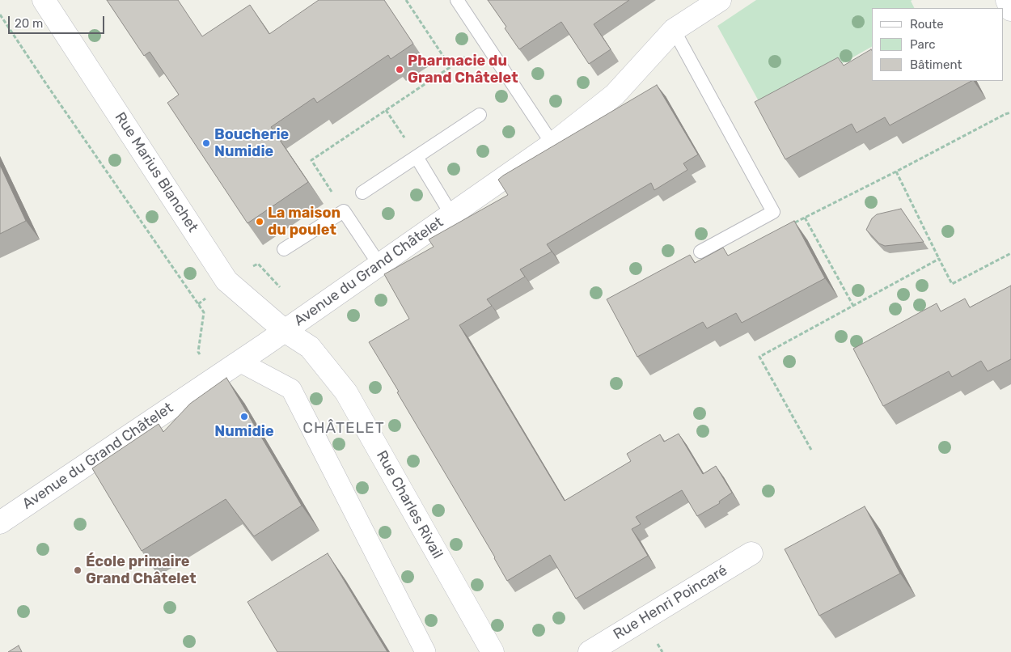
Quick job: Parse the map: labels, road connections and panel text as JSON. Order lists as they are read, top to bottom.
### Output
{
  "streets": {
    "street": [
      "Rue Marius Blanchet",
      "Avenue du Grand Châtelet",
      "Rue Charles Rivail",
      "Rue Henri Poincaré"
    ]
  },
  "crossings": [
    ["Rue Marius Blanchet", "Avenue du Grand Châtelet"],
    ["Rue Marius Blanchet", "Rue Charles Rivail"],
    ["Avenue du Grand Châtelet", "Rue Charles Rivail"]
  ],
  "districts": ["CHÂTELET"],
  "places": [
    "Pharmacie du Grand Châtelet",
    "Boucherie Numidie",
    "La maison du poulet",
    "Numidie",
    "École primaire Grand Châtelet"
  ],
  "legend": ["Route", "Parc", "Bâtiment"],
  "scale_bar": "20 m"
}
